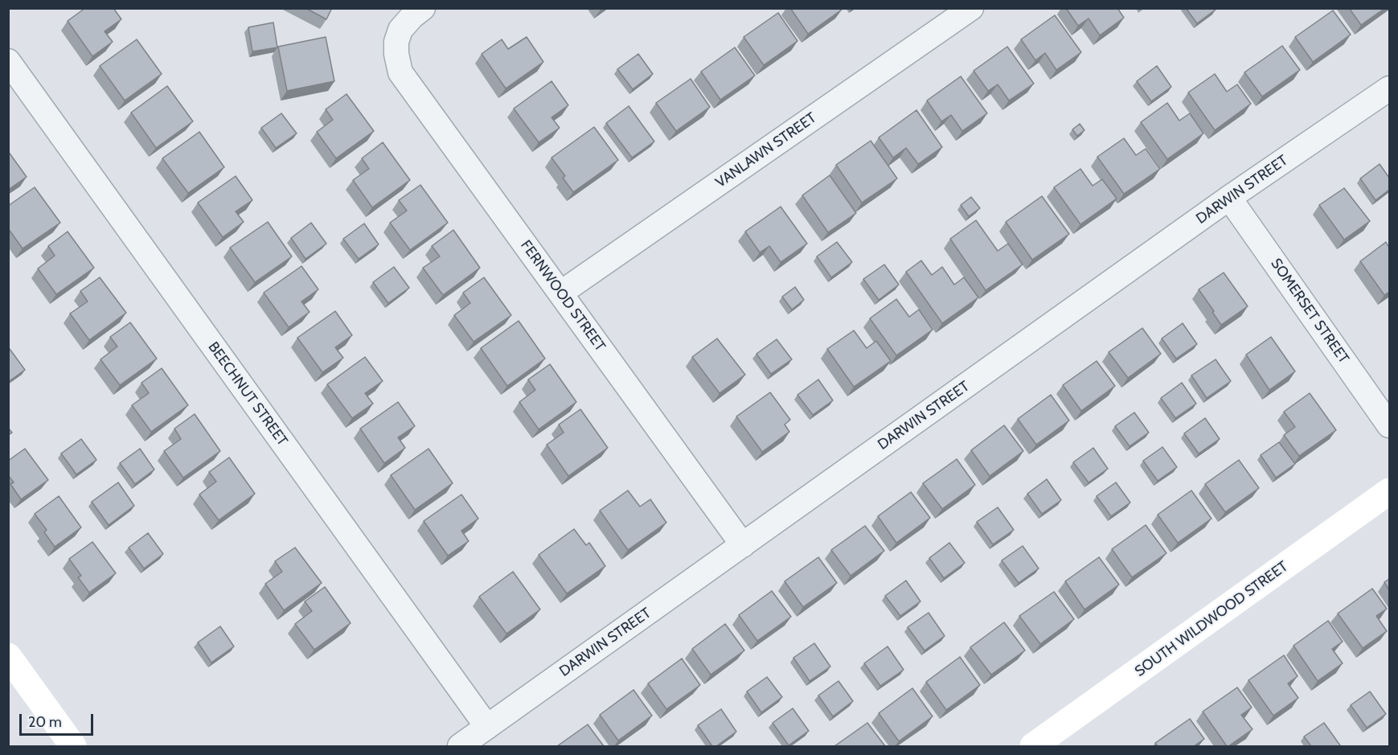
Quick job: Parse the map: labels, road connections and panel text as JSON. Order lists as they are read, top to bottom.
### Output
{
  "streets": {
    "street": [
      "VANLAWN STREET",
      "DARWIN STREET",
      "FERNWOOD STREET",
      "SOMERSET STREET",
      "BEECHNUT STREET",
      "SOUTH WILDWOOD STREET"
    ]
  },
  "crossings": [
    ["VANLAWN STREET", "FERNWOOD STREET"],
    ["DARWIN STREET", "FERNWOOD STREET"],
    ["DARWIN STREET", "SOMERSET STREET"],
    ["DARWIN STREET", "BEECHNUT STREET"]
  ],
  "scale_bar": "20 m"
}
